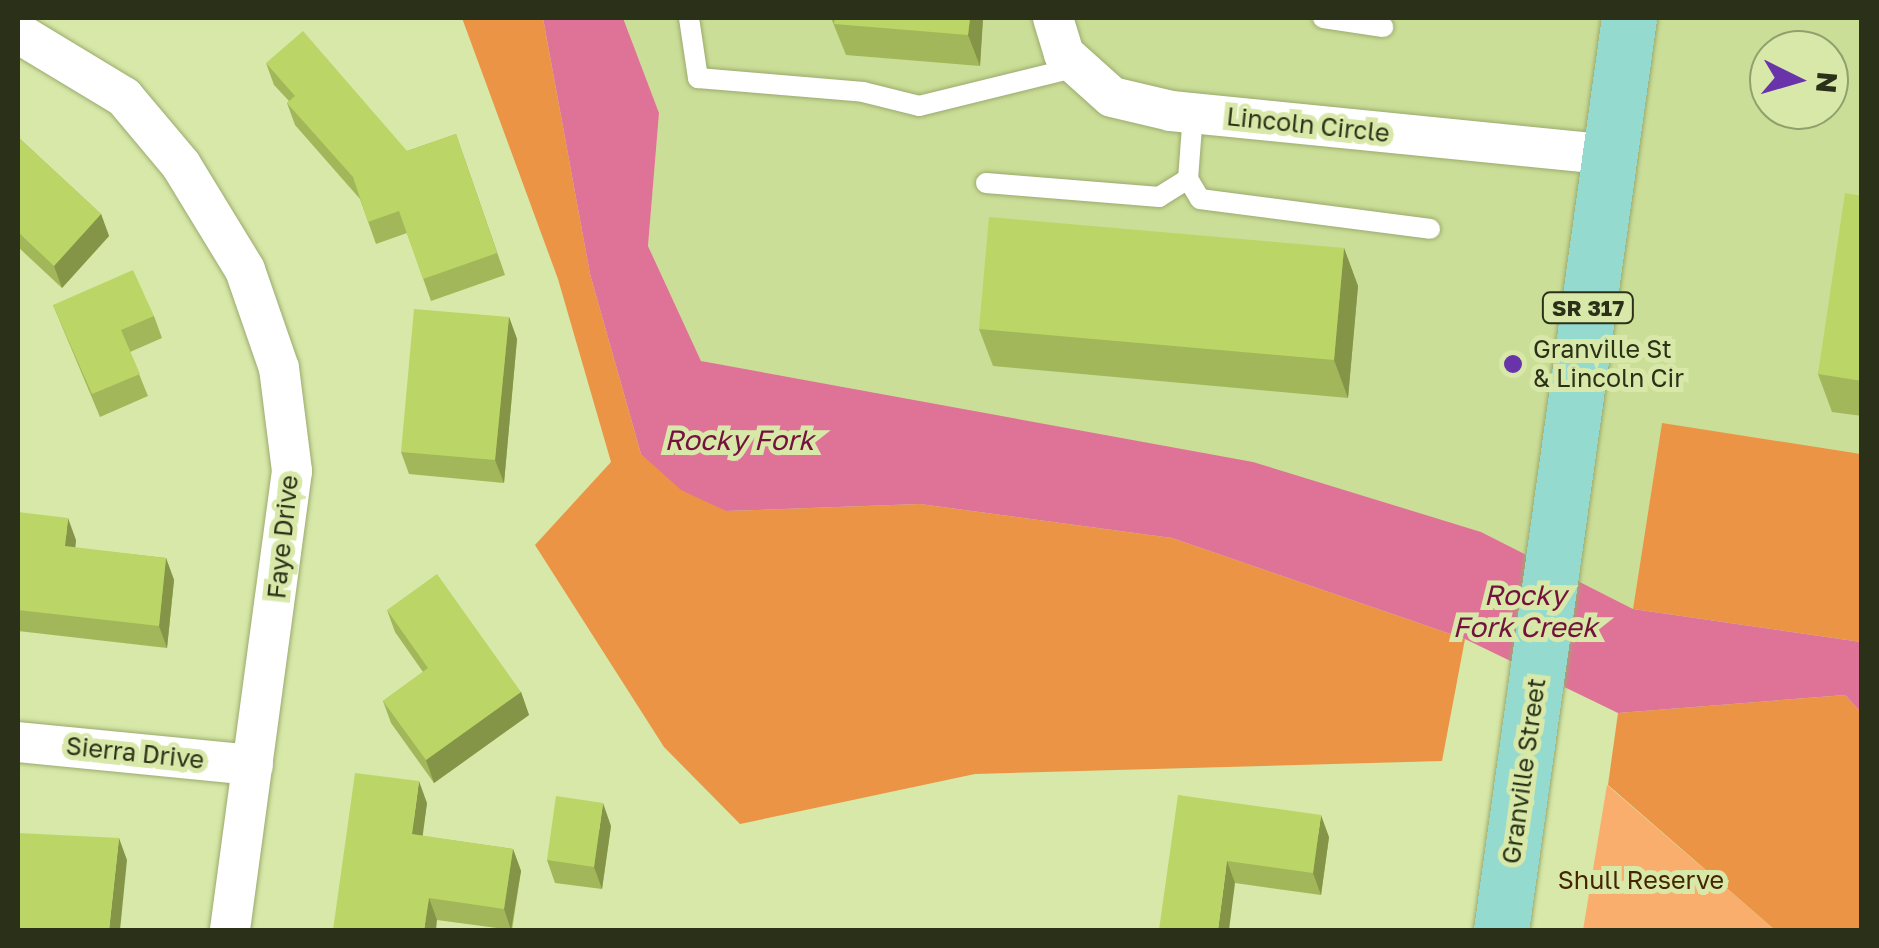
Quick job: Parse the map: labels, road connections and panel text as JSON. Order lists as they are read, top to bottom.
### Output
{
  "streets": {
    "main road": ["SR 317", "Granville Street"],
    "street": ["Lincoln Circle", "Faye Drive", "Sierra Drive"]
  },
  "crossings": [
    ["Lincoln Circle", "Granville Street"],
    ["Faye Drive", "Sierra Drive"]
  ],
  "water": ["Rocky Fork", "Rocky Fork Creek"],
  "parks": ["Shull Reserve"],
  "places": ["Granville St & Lincoln Cir"],
  "north": "right"
}
